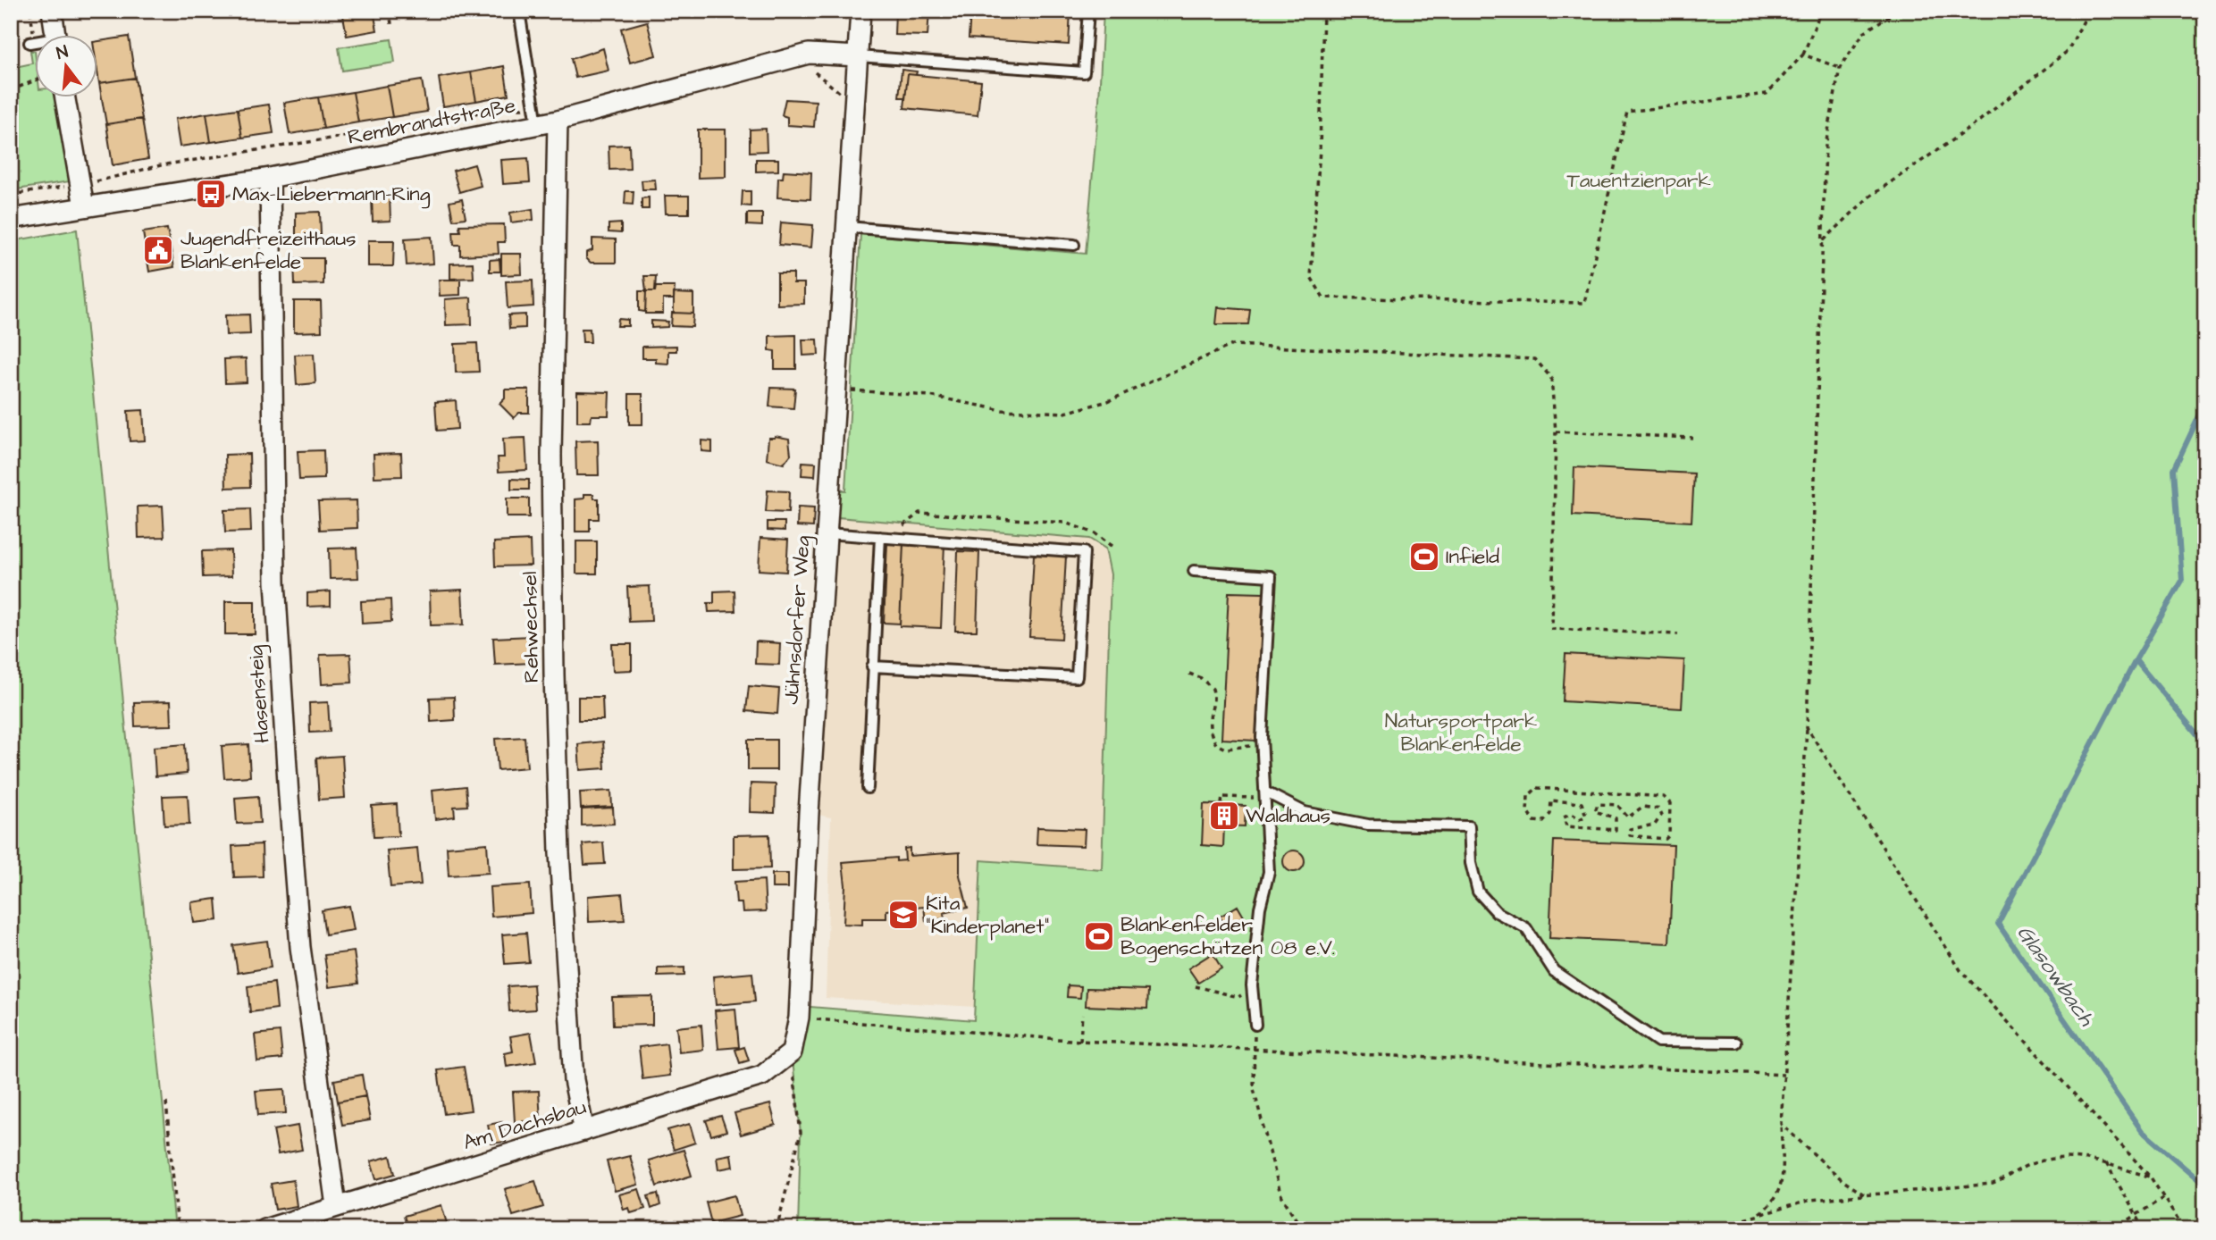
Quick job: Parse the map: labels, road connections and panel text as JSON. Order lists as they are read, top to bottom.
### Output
{
  "streets": {
    "street": [
      "Rembrandtstraße",
      "Jühnsdorfer Weg",
      "Rehwechsel",
      "Hasensteig",
      "Am Dachsbau"
    ]
  },
  "crossings": [
    ["Rembrandtstraße", "Jühnsdorfer Weg"],
    ["Rembrandtstraße", "Rehwechsel"],
    ["Rembrandtstraße", "Hasensteig"],
    ["Jühnsdorfer Weg", "Am Dachsbau"],
    ["Rehwechsel", "Am Dachsbau"],
    ["Hasensteig", "Am Dachsbau"]
  ],
  "water": ["Glasowbach"],
  "parks": ["Tauentzienpark", "Natursportpark Blankenfelde"],
  "places": {
    "bus stop": ["Max-Liebermann-Ring"],
    "public building": ["Jugendfreizeithaus Blankenfelde"],
    "sports": ["Infield", "Blankenfelder Bogenschützen 08 e.V."],
    "building": ["Waldhaus"],
    "school or university": ["Kita \"Kinderplanet\""]
  },
  "north": "top"
}
